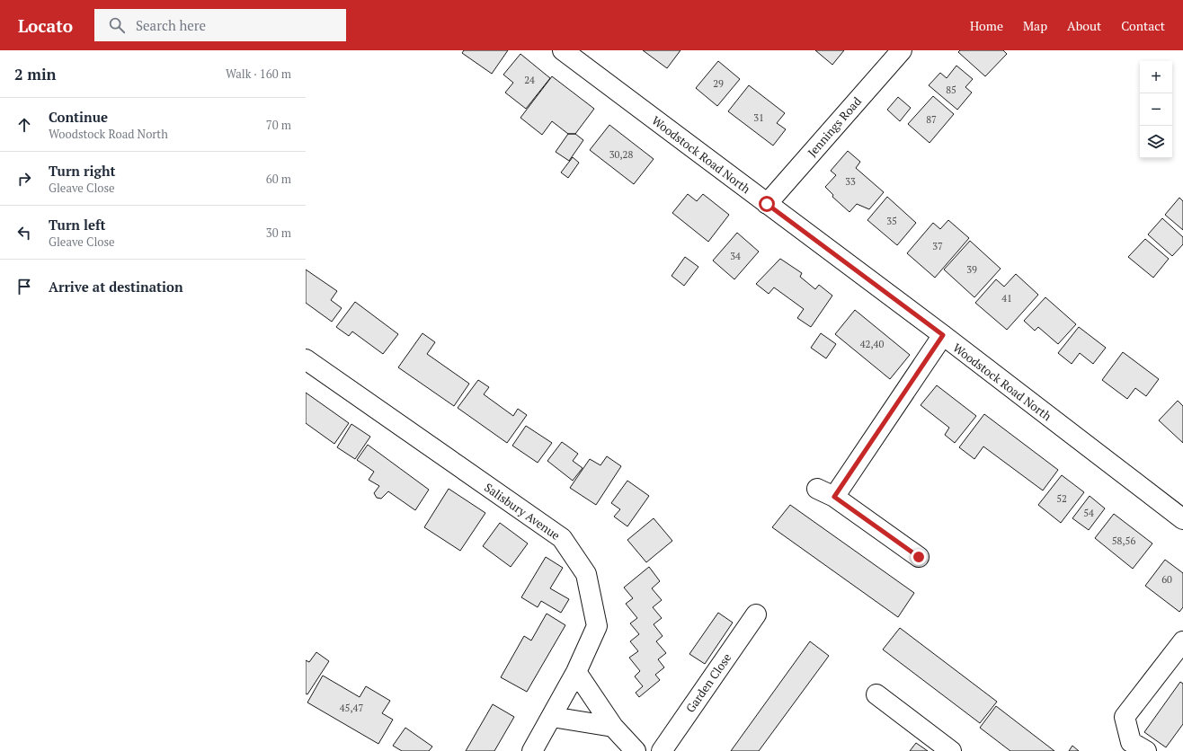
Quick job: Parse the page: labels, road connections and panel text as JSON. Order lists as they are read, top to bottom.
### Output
{
  "streets": {
    "street": [
      "Jennings Road",
      "Woodstock Road North",
      "Salisbury Avenue",
      "Garden Close"
    ]
  },
  "crossings": [
    ["Jennings Road", "Woodstock Road North"]
  ],
  "house_numbers": [
    "24",
    "29",
    "85",
    "31",
    "87",
    "30,28",
    "33",
    "35",
    "37",
    "34",
    "39",
    "41",
    "42,40",
    "52",
    "54",
    "58,56",
    "60",
    "45,47"
  ],
  "page": {
    "header": "Locato",
    "search": "Search here",
    "nav": [
      "Home",
      "Map",
      "About",
      "Contact"
    ],
    "heading": ["2 min", "Walk · 160 m"],
    "map_buttons": ["+", "−"],
    "list": [
      ["Continue", "Woodstock Road North", "70 m"],
      ["Turn right", "Gleave Close", "60 m"],
      ["Turn left", "Gleave Close", "30 m"],
      "Arrive at destination"
    ]
  }
}
